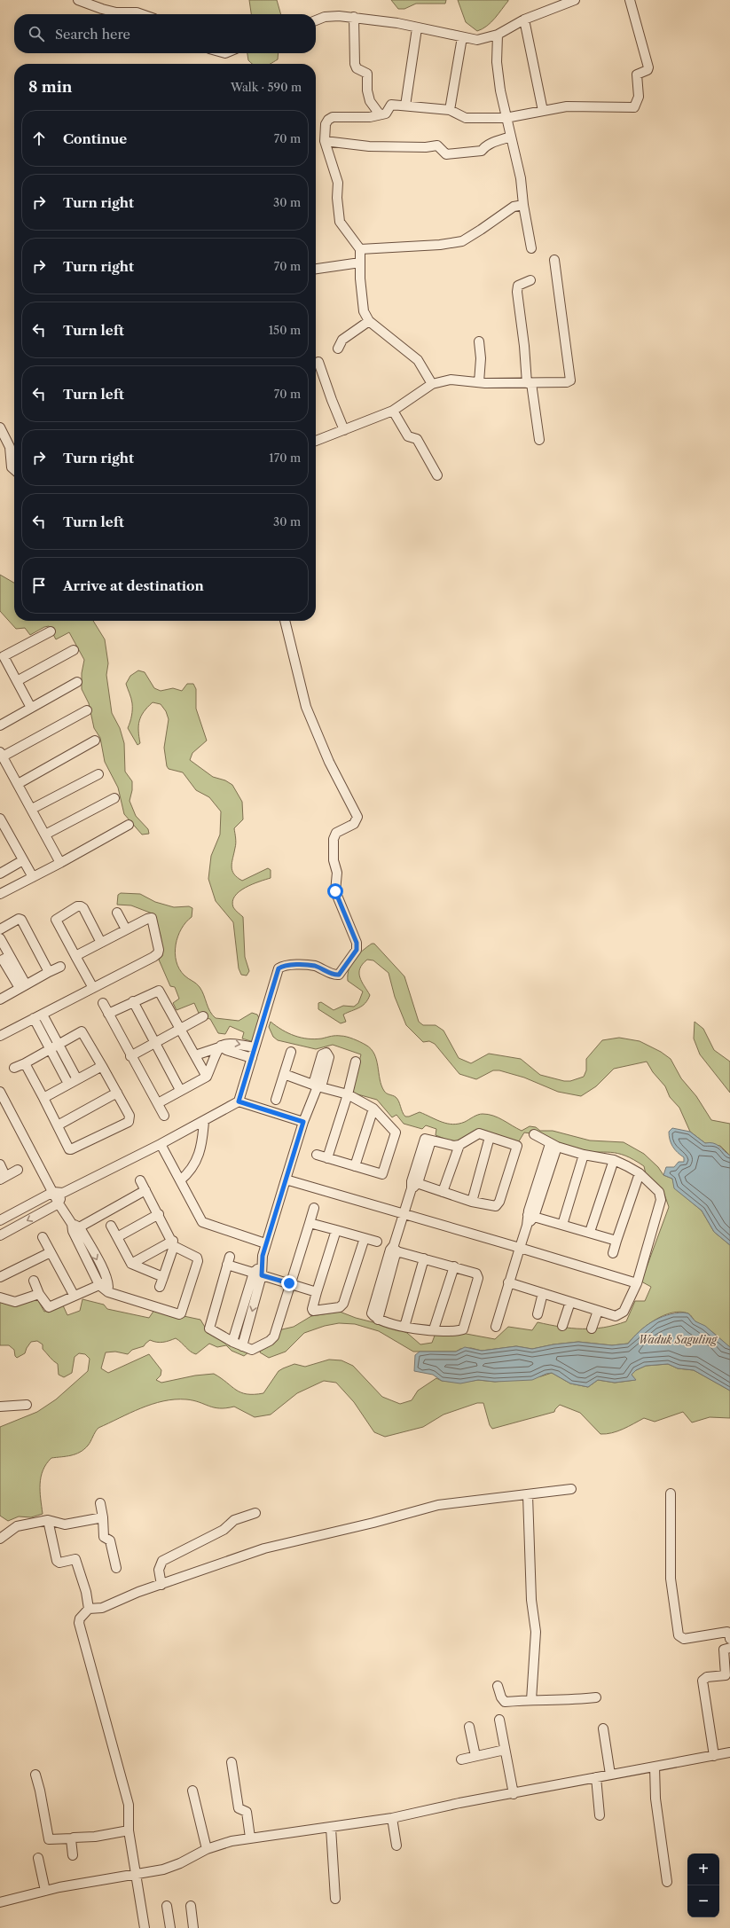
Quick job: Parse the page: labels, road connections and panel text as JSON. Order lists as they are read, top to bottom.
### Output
{
  "water": ["Waduk Saguling"],
  "page": {
    "search": "Search here",
    "heading": ["8 min", "Walk · 590 m"],
    "list": [
      ["Continue", "70 m"],
      ["Turn right", "30 m"],
      ["Turn right", "70 m"],
      ["Turn left", "150 m"],
      ["Turn left", "70 m"],
      ["Turn right", "170 m"],
      ["Turn left", "30 m"],
      "Arrive at destination"
    ],
    "map_buttons": ["+", "−"]
  }
}
